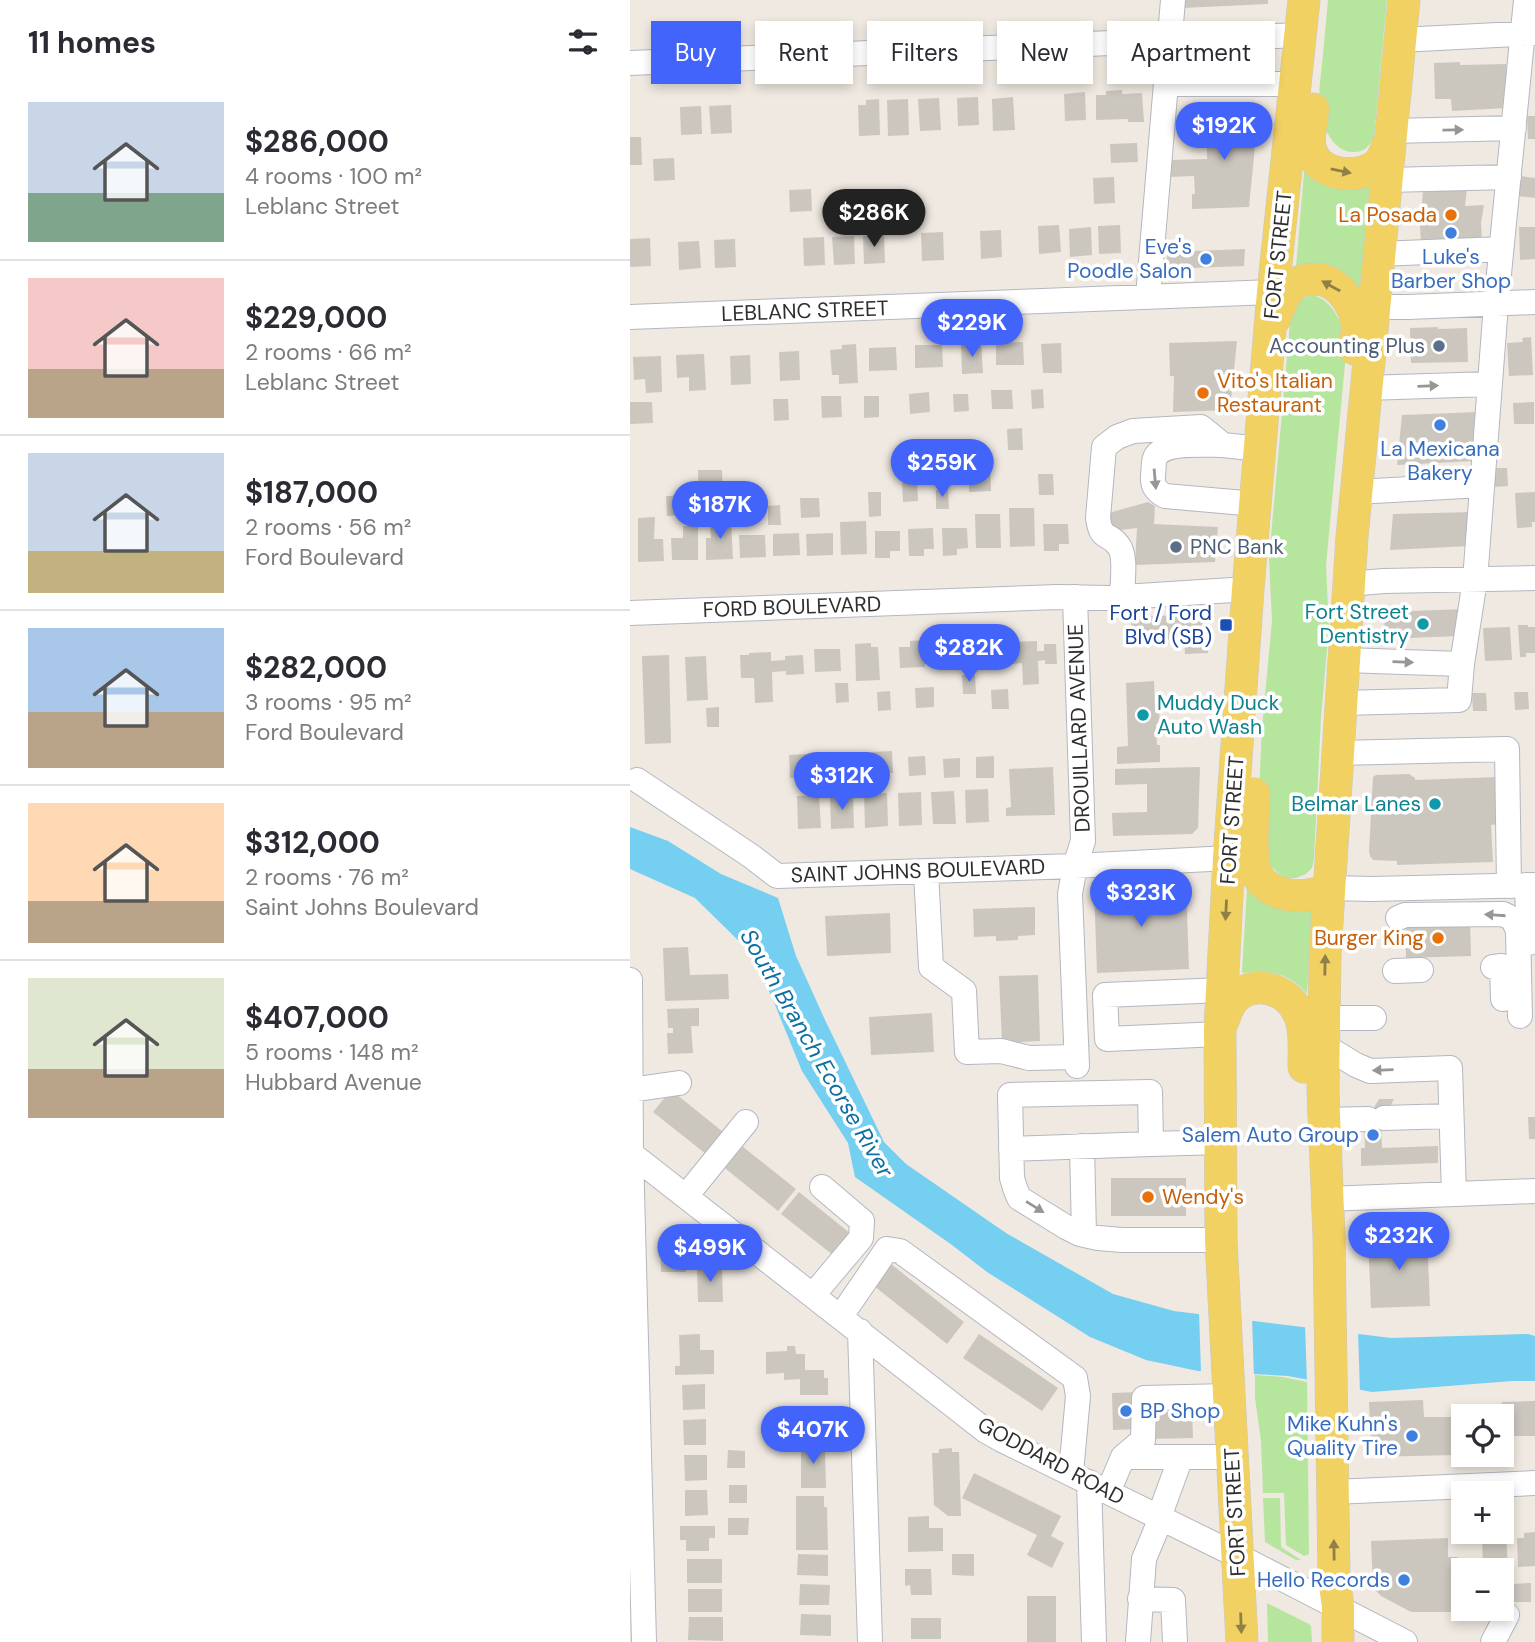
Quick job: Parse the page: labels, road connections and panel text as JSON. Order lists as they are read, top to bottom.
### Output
{
  "streets": {
    "main road": ["FORT STREET"],
    "street": [
      "LEBLANC STREET",
      "FORD BOULEVARD",
      "DROUILLARD AVENUE",
      "SAINT JOHNS BOULEVARD",
      "GODDARD ROAD"
    ]
  },
  "crossings": [
    ["FORT STREET", "LEBLANC STREET"],
    ["FORT STREET", "FORD BOULEVARD"],
    ["FORT STREET", "SAINT JOHNS BOULEVARD"],
    ["FORT STREET", "GODDARD ROAD"],
    ["FORD BOULEVARD", "DROUILLARD AVENUE"],
    ["DROUILLARD AVENUE", "SAINT JOHNS BOULEVARD"]
  ],
  "water": ["South Branch Ecorse River"],
  "places": {
    "other": [
      "La Posada",
      "Luke's Barber Shop",
      "Eve's Poodle Salon",
      "Accounting Plus",
      "Vito's Italian Restaurant",
      "La Mexicana Bakery",
      "PNC Bank",
      "Fort Street Dentistry",
      "Muddy Duck Auto Wash",
      "Belmar Lanes",
      "Burger King",
      "Salem Auto Group",
      "Wendy's",
      "BP Shop",
      "Mike Kuhn's Quality Tire",
      "Hello Records"
    ],
    "transit": ["Fort / Ford Blvd (SB)"]
  },
  "page": {
    "heading": "11 homes",
    "chip": [
      "Buy",
      "Rent",
      "Filters",
      "New",
      "Apartment"
    ],
    "list": [
      {
        "name": "$286,000",
        "note": "4 rooms · 100 m² · Leblanc Street"
      },
      {
        "name": "$229,000",
        "note": "2 rooms · 66 m² · Leblanc Street"
      },
      {
        "name": "$187,000",
        "note": "2 rooms · 56 m² · Ford Boulevard"
      },
      {
        "name": "$282,000",
        "note": "3 rooms · 95 m² · Ford Boulevard"
      },
      {
        "name": "$312,000",
        "note": "2 rooms · 76 m² · Saint Johns Boulevard"
      },
      {
        "name": "$407,000",
        "note": "5 rooms · 148 m² · Hubbard Avenue"
      }
    ],
    "price": [
      "$192K",
      "$286K",
      "$229K",
      "$259K",
      "$187K",
      "$282K",
      "$312K",
      "$323K",
      "$232K",
      "$499K",
      "$407K"
    ],
    "map_buttons": ["+", "−"]
  }
}
